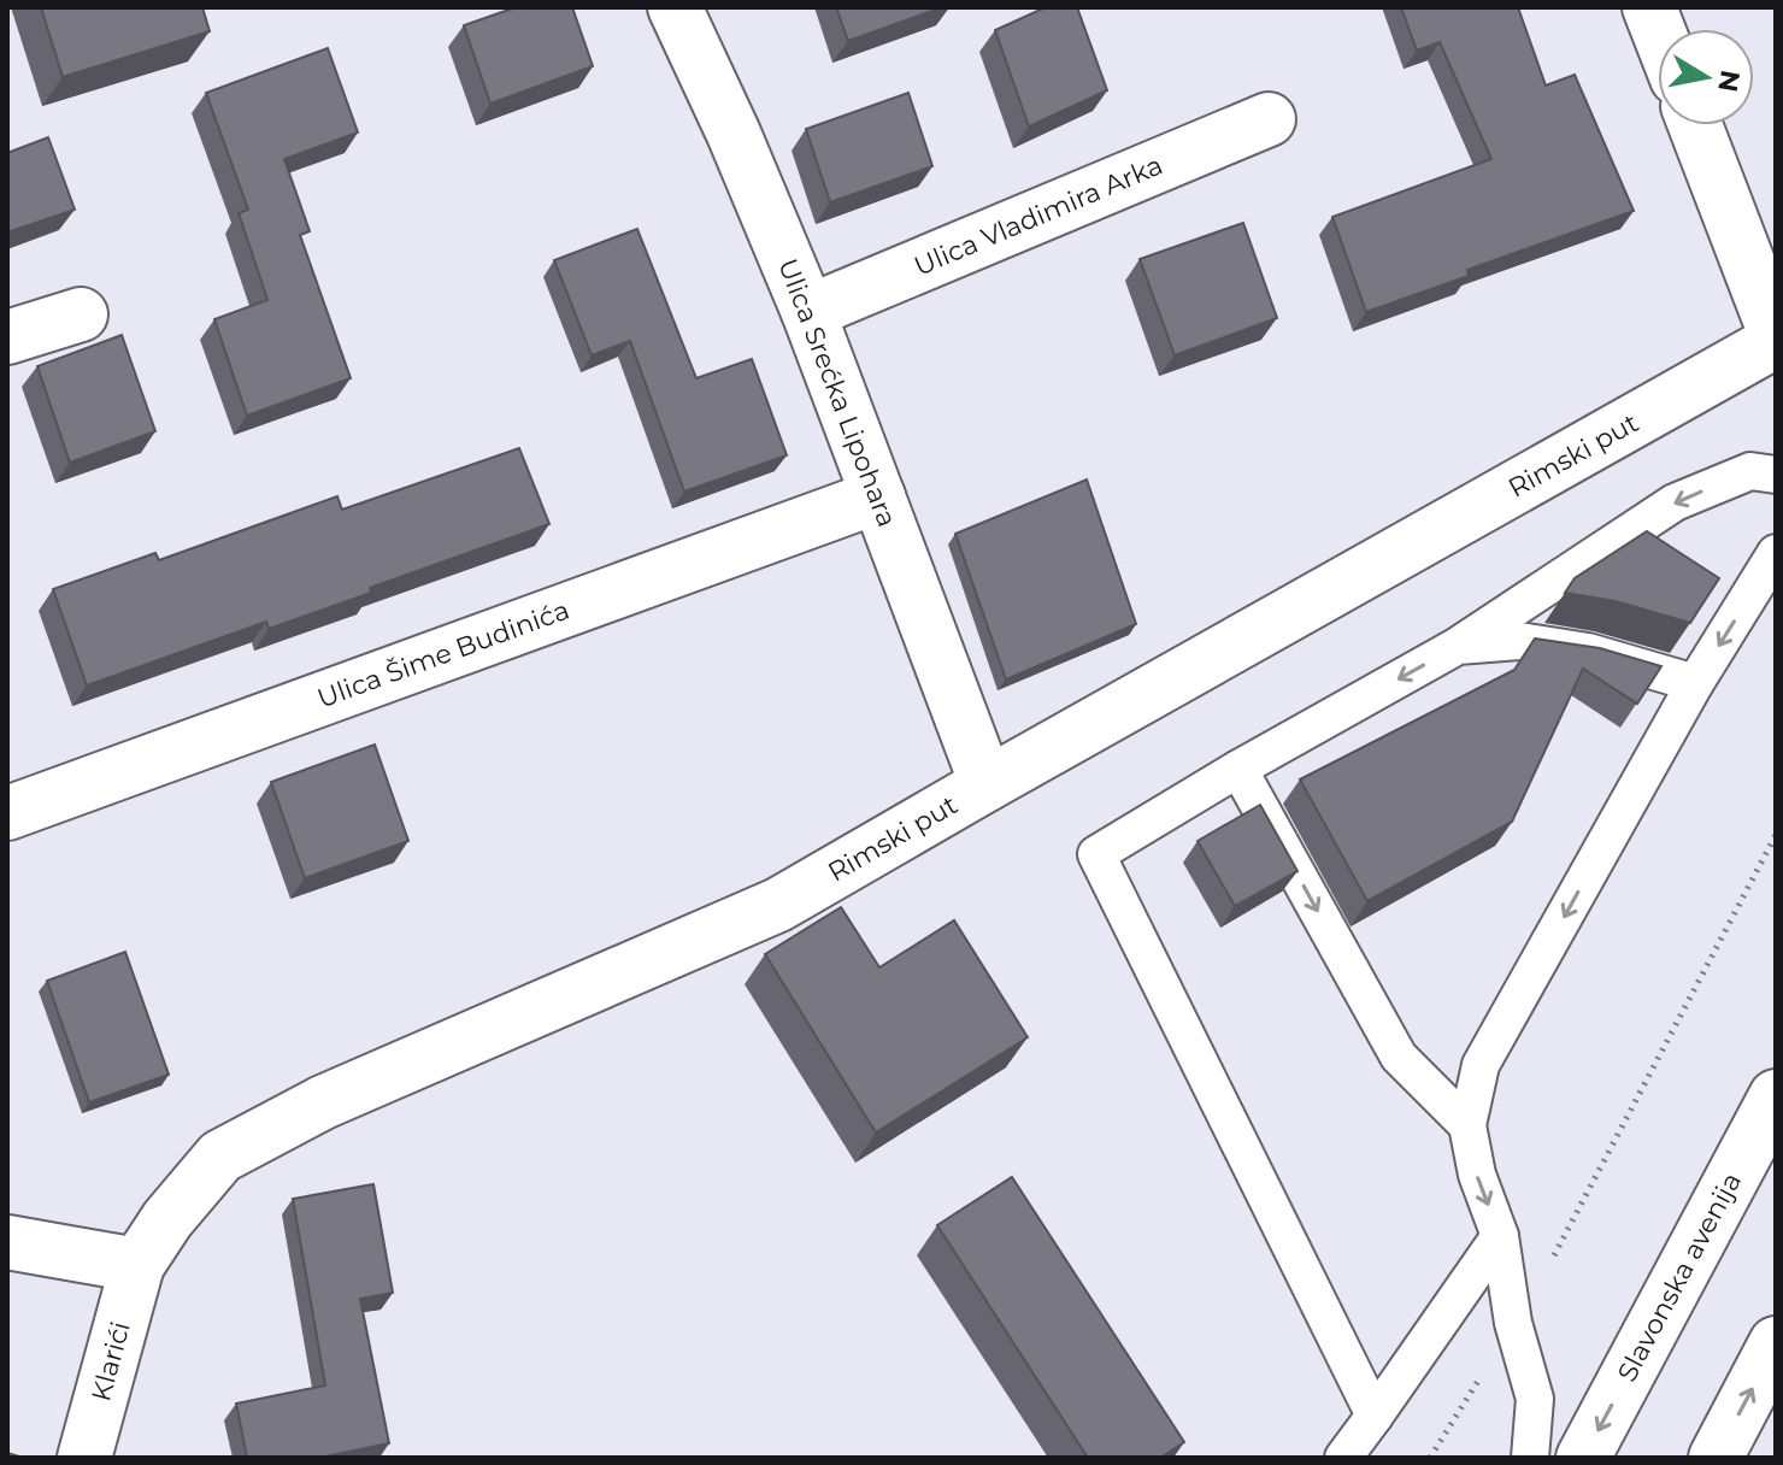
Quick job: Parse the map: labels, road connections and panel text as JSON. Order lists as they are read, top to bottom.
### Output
{
  "streets": {
    "street": [
      "Ulica Vladimira Arka",
      "Ulica Srećka Lipohara",
      "Rimski put",
      "Ulica Šime Budinića",
      "Slavonska avenija",
      "Klarići"
    ]
  },
  "crossings": [
    ["Ulica Vladimira Arka", "Ulica Srećka Lipohara"],
    ["Ulica Srećka Lipohara", "Rimski put"],
    ["Ulica Srećka Lipohara", "Ulica Šime Budinića"],
    ["Rimski put", "Klarići"]
  ],
  "north": "right"
}
